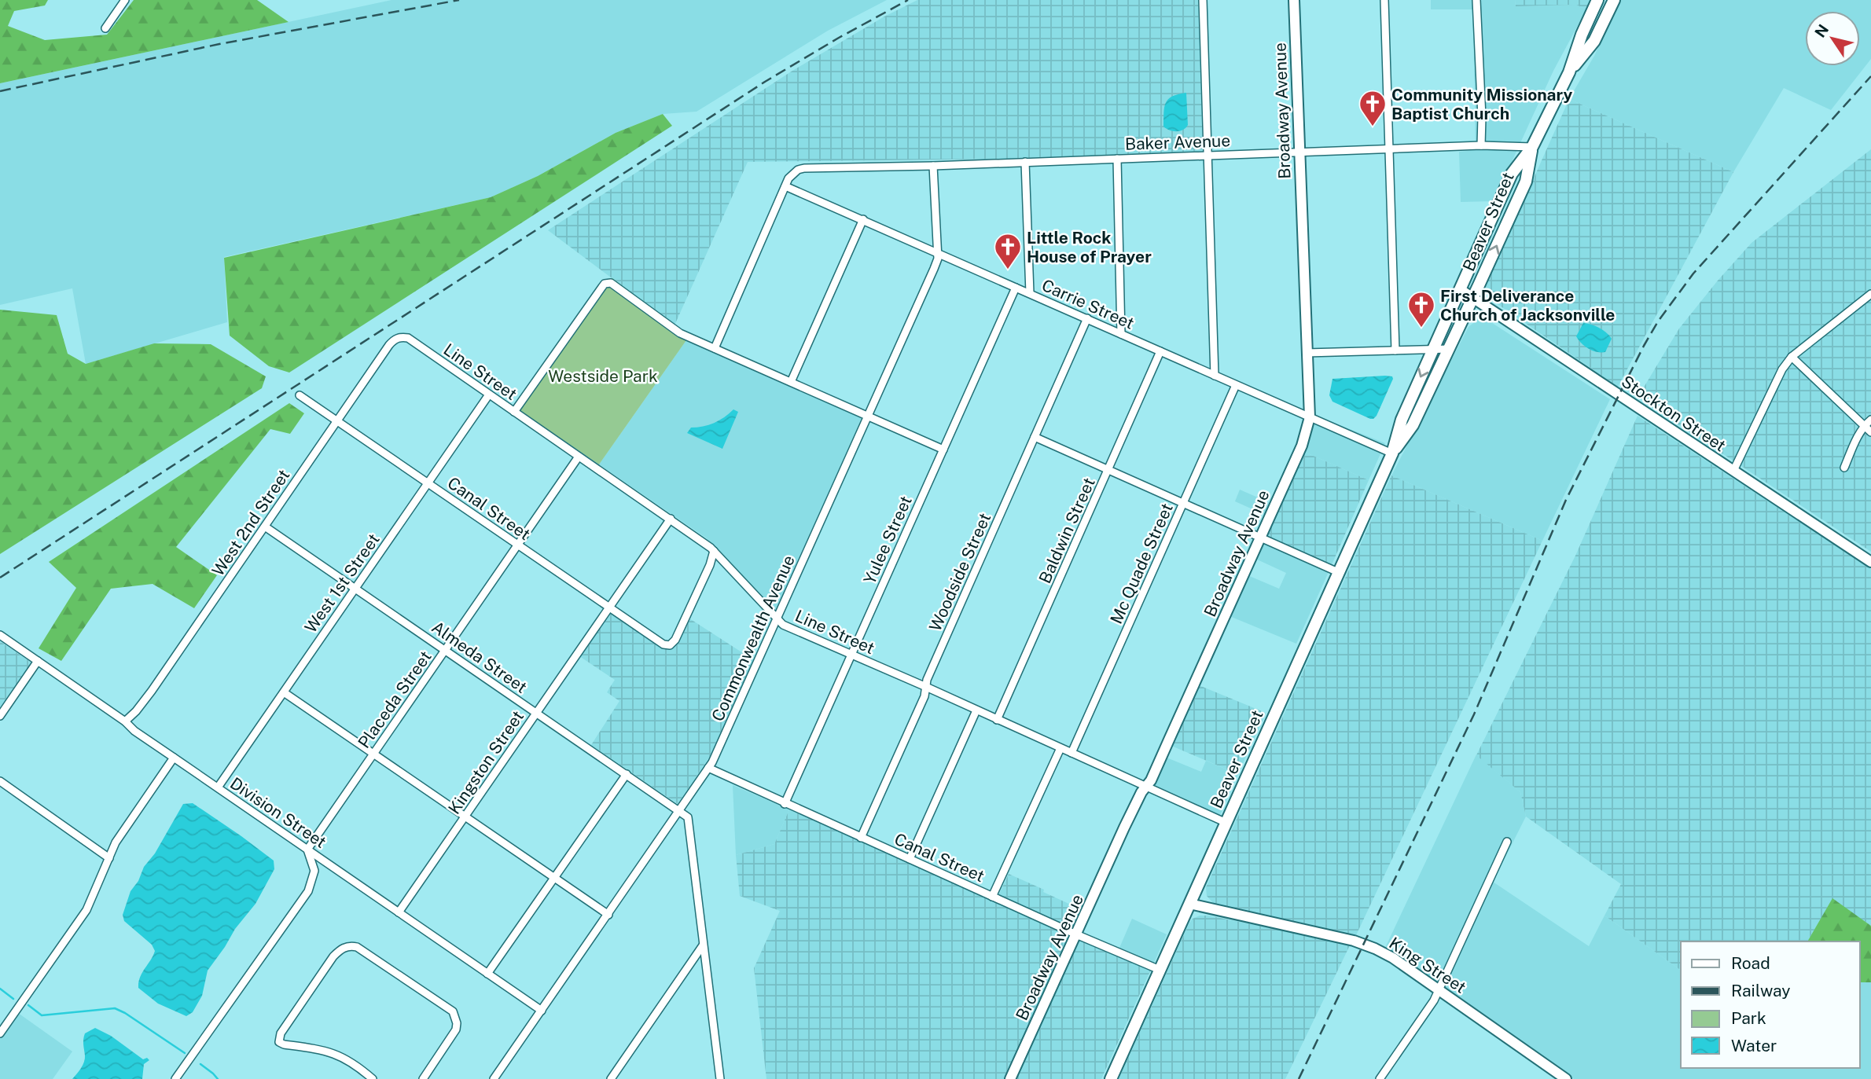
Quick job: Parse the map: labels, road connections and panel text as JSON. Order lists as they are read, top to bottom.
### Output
{
  "streets": {
    "main road": ["Beaver Street"],
    "street": [
      "Broadway Avenue",
      "Baker Avenue",
      "Carrie Street",
      "Line Street",
      "Stockton Street",
      "Canal Street",
      "West 2nd Street",
      "Baldwin Street",
      "Yulee Street",
      "Mc Quade Street",
      "Woodside Street",
      "West 1st Street",
      "Commonwealth Avenue",
      "Almeda Street",
      "Placeda Street",
      "Kingston Street",
      "Division Street",
      "King Street"
    ]
  },
  "crossings": [
    ["Broadway Avenue", "Baker Avenue"],
    ["Broadway Avenue", "Carrie Street"],
    ["Broadway Avenue", "Line Street"],
    ["Broadway Avenue", "Canal Street"],
    ["Baker Avenue", "Beaver Street"],
    ["Baker Avenue", "Carrie Street"],
    ["Baker Avenue", "Commonwealth Avenue"],
    ["Beaver Street", "Carrie Street"],
    ["Beaver Street", "Line Street"],
    ["Beaver Street", "Stockton Street"],
    ["Beaver Street", "Canal Street"],
    ["Beaver Street", "King Street"],
    ["Carrie Street", "Baldwin Street"],
    ["Carrie Street", "Yulee Street"],
    ["Carrie Street", "Mc Quade Street"],
    ["Carrie Street", "Woodside Street"],
    ["Carrie Street", "Commonwealth Avenue"],
    ["Line Street", "Canal Street"],
    ["Line Street", "West 2nd Street"],
    ["Line Street", "Baldwin Street"],
    ["Line Street", "Yulee Street"],
    ["Line Street", "Mc Quade Street"],
    ["Line Street", "Woodside Street"],
    ["Line Street", "West 1st Street"],
    ["Line Street", "Commonwealth Avenue"],
    ["Line Street", "Placeda Street"],
    ["Line Street", "Kingston Street"],
    ["Canal Street", "West 2nd Street"],
    ["Canal Street", "Yulee Street"],
    ["Canal Street", "Woodside Street"],
    ["Canal Street", "West 1st Street"],
    ["Canal Street", "Commonwealth Avenue"],
    ["Canal Street", "Placeda Street"],
    ["Canal Street", "Kingston Street"],
    ["West 2nd Street", "Almeda Street"],
    ["West 2nd Street", "Division Street"],
    ["West 1st Street", "Almeda Street"],
    ["West 1st Street", "Division Street"],
    ["Commonwealth Avenue", "Almeda Street"],
    ["Commonwealth Avenue", "Division Street"],
    ["Almeda Street", "Placeda Street"],
    ["Almeda Street", "Kingston Street"],
    ["Placeda Street", "Division Street"],
    ["Kingston Street", "Division Street"]
  ],
  "parks": ["Westside Park"],
  "places": {
    "church": ["Community Missionary Baptist Church", "Little Rock House of Prayer", "First Deliverance Church of Jacksonville"]
  },
  "legend": [
    "Road",
    "Railway",
    "Park",
    "Water"
  ],
  "north": "top left"
}
